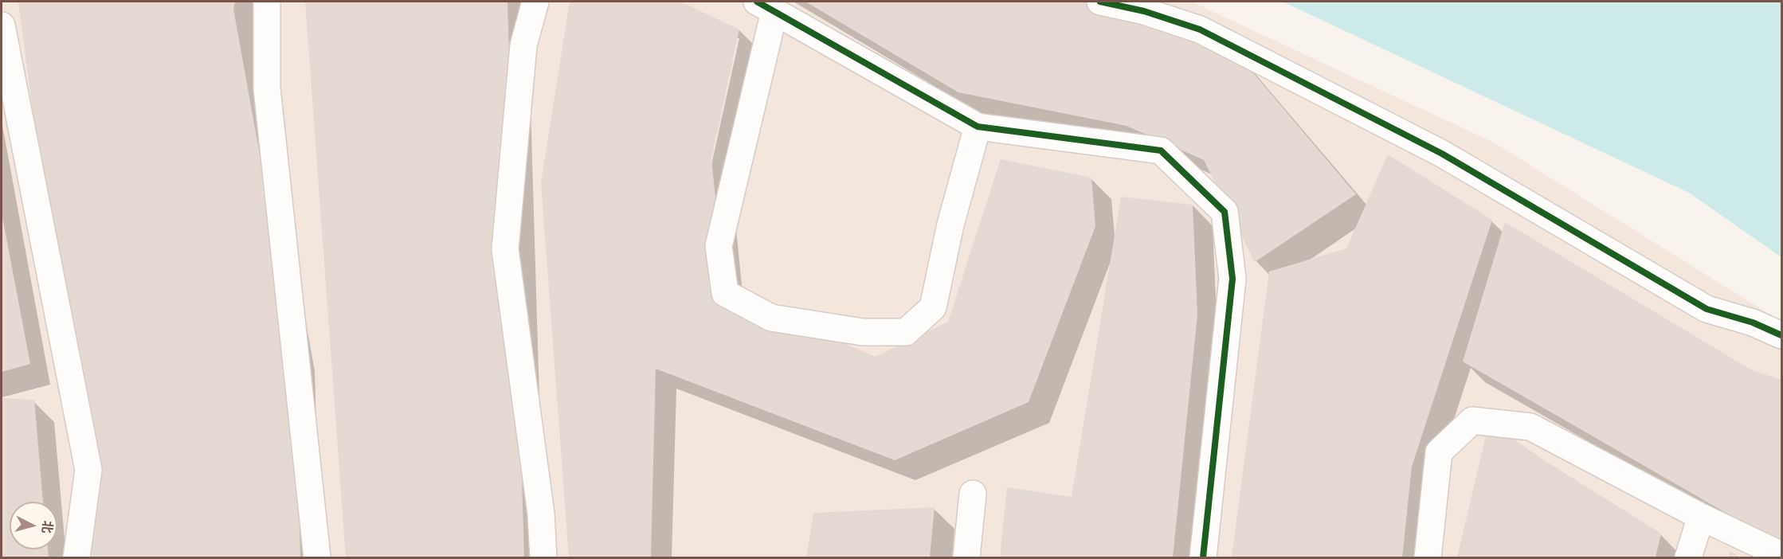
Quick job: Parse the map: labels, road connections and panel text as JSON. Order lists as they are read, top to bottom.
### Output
{
  "north": "right"
}
